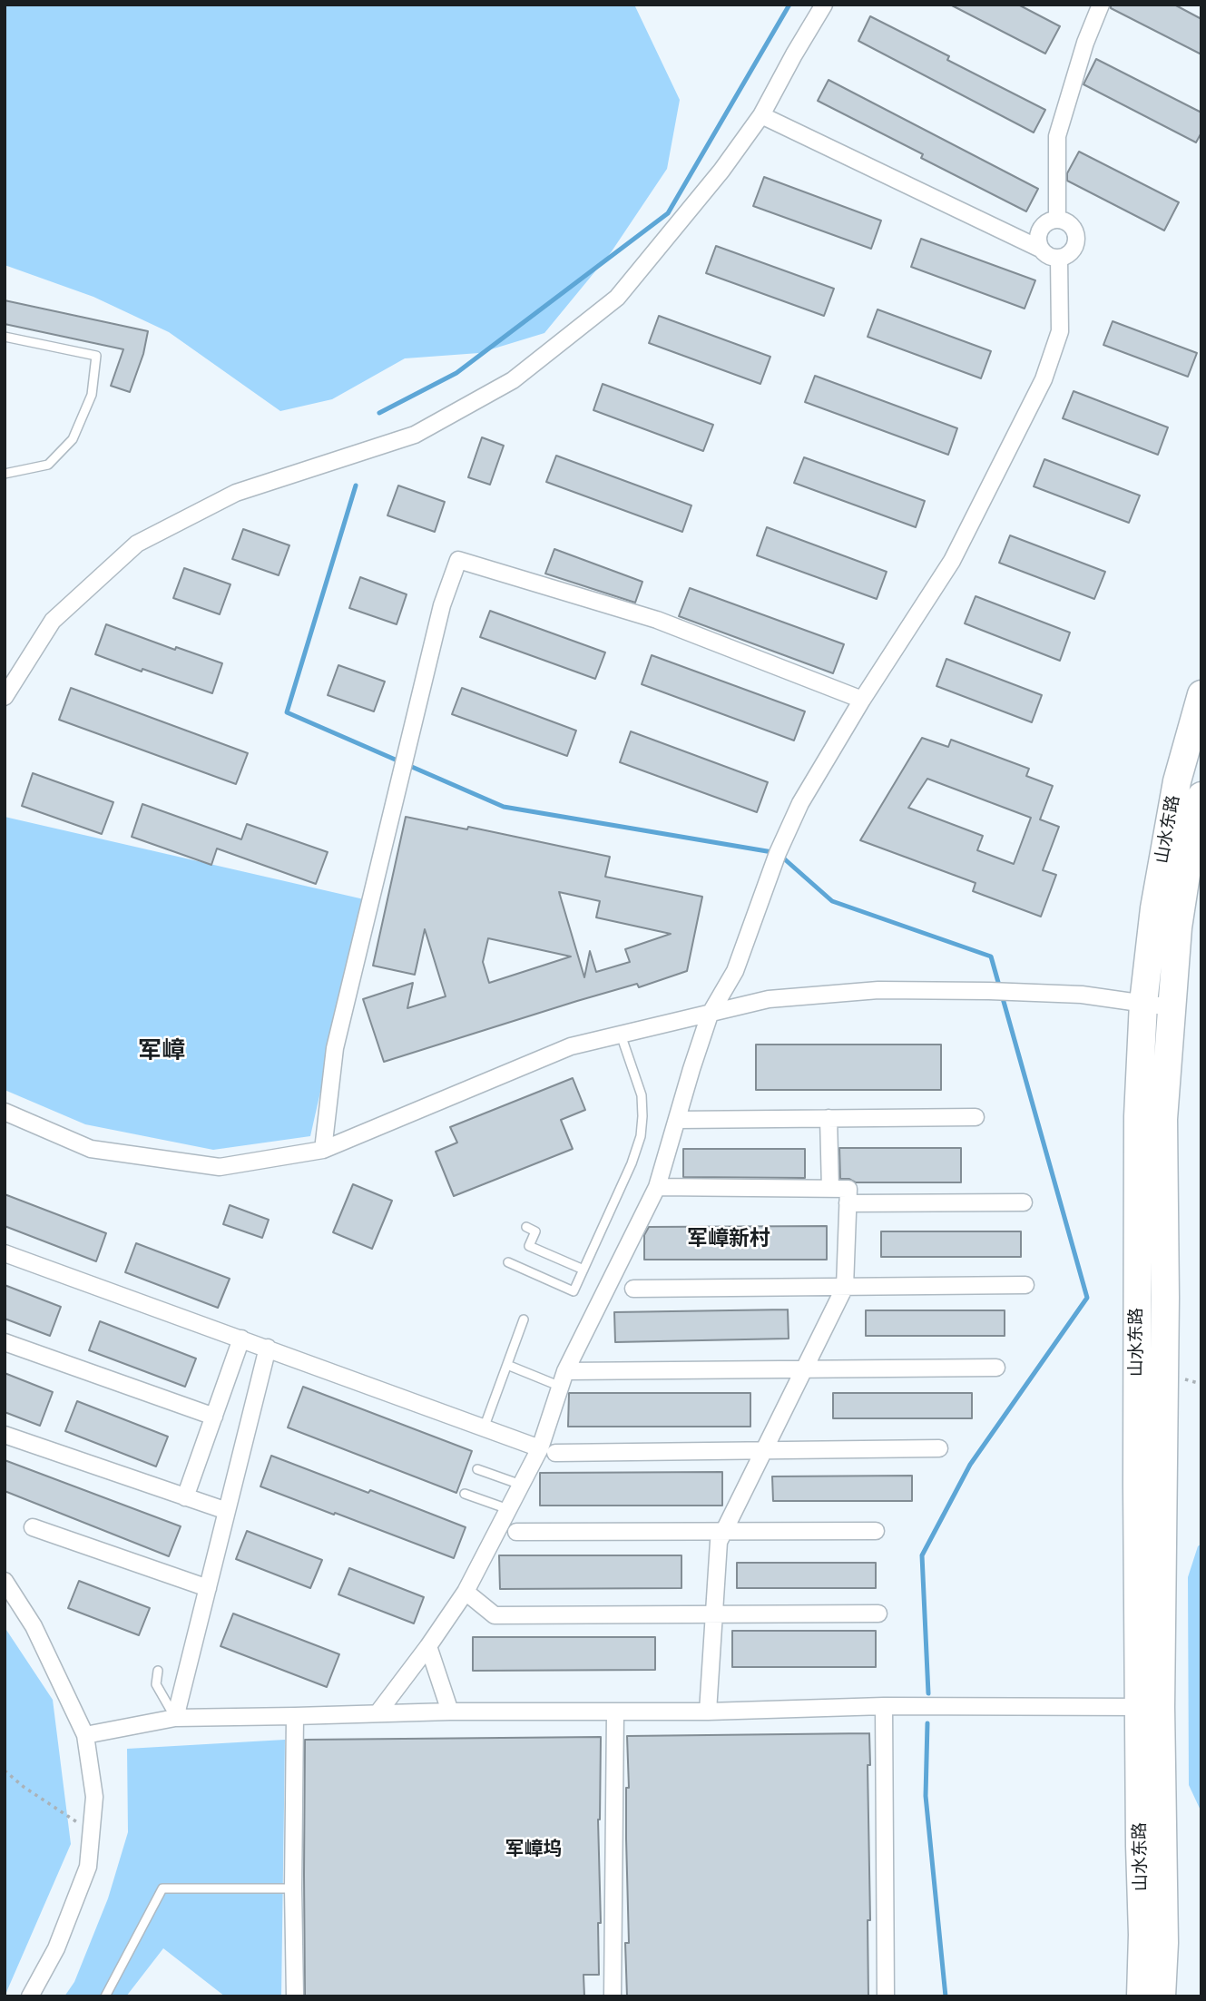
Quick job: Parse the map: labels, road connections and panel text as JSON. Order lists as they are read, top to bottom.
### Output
{
  "streets": {
    "highway": ["山水东路"]
  },
  "districts": ["军嶂", "军嶂新村", "军嶂坞"]
}
